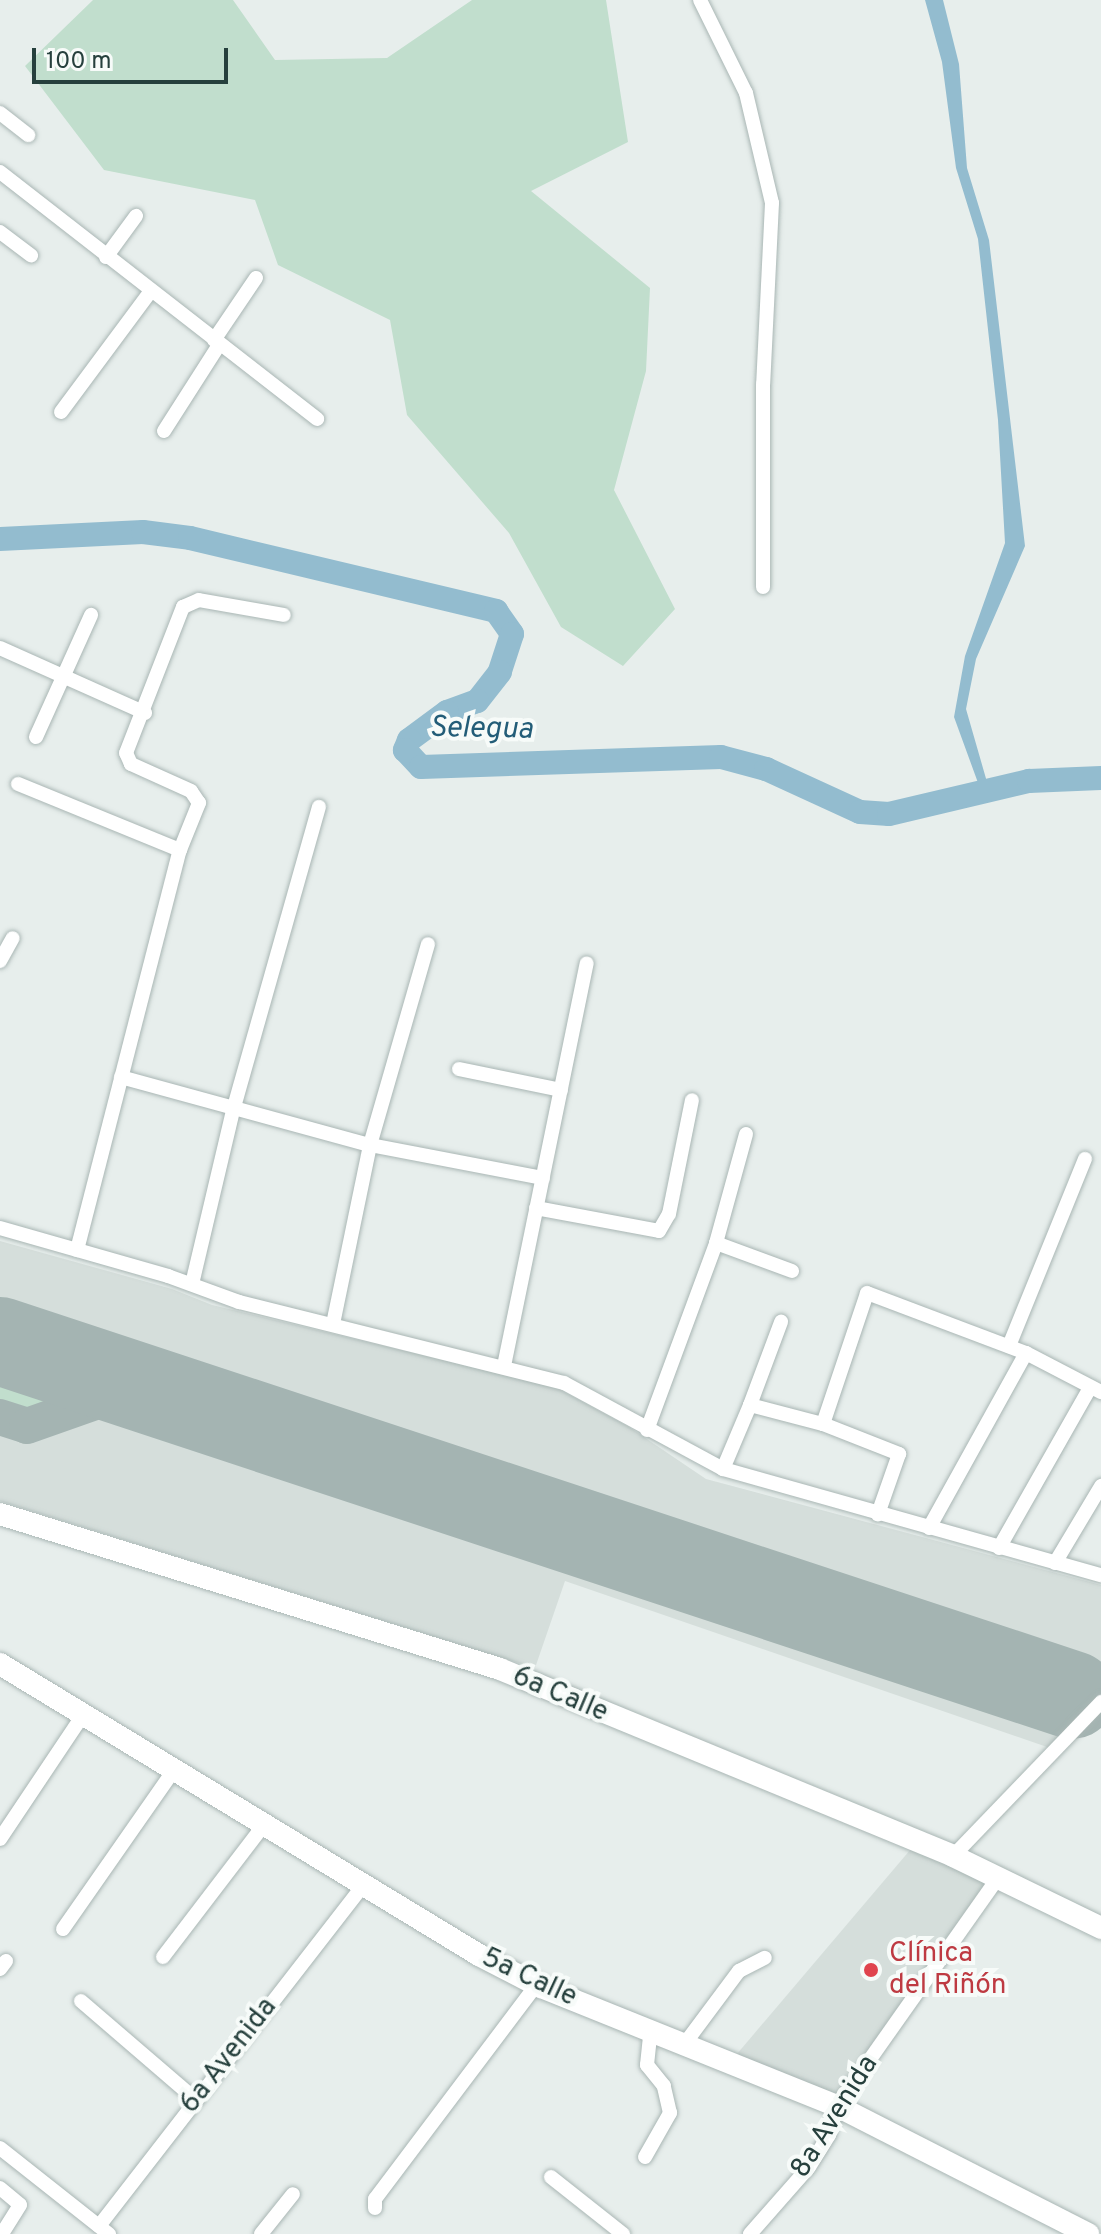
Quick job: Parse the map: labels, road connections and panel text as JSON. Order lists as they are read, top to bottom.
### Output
{
  "streets": {
    "main road": ["6a Calle", "5a Calle"],
    "street": ["6a Avenida", "8a Avenida"]
  },
  "crossings": [
    ["6a Calle", "8a Avenida"],
    ["5a Calle", "6a Avenida"],
    ["5a Calle", "8a Avenida"]
  ],
  "water": ["Selegua"],
  "places": ["Clínica del Riñón"],
  "scale_bar": "100 m"
}
